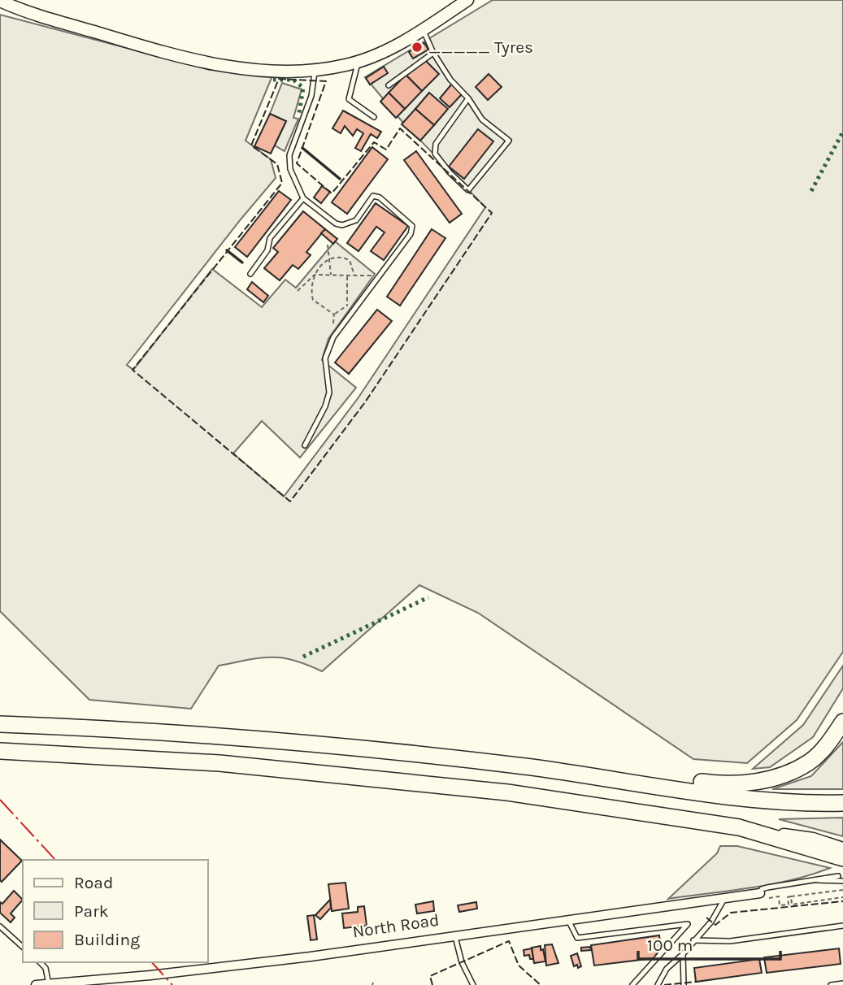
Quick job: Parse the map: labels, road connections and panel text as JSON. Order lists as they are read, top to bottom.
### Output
{
  "streets": {
    "street": ["North Road"]
  },
  "places": ["_____ Tyres"],
  "legend": ["Road", "Park", "Building"],
  "scale_bar": "100 m"
}
